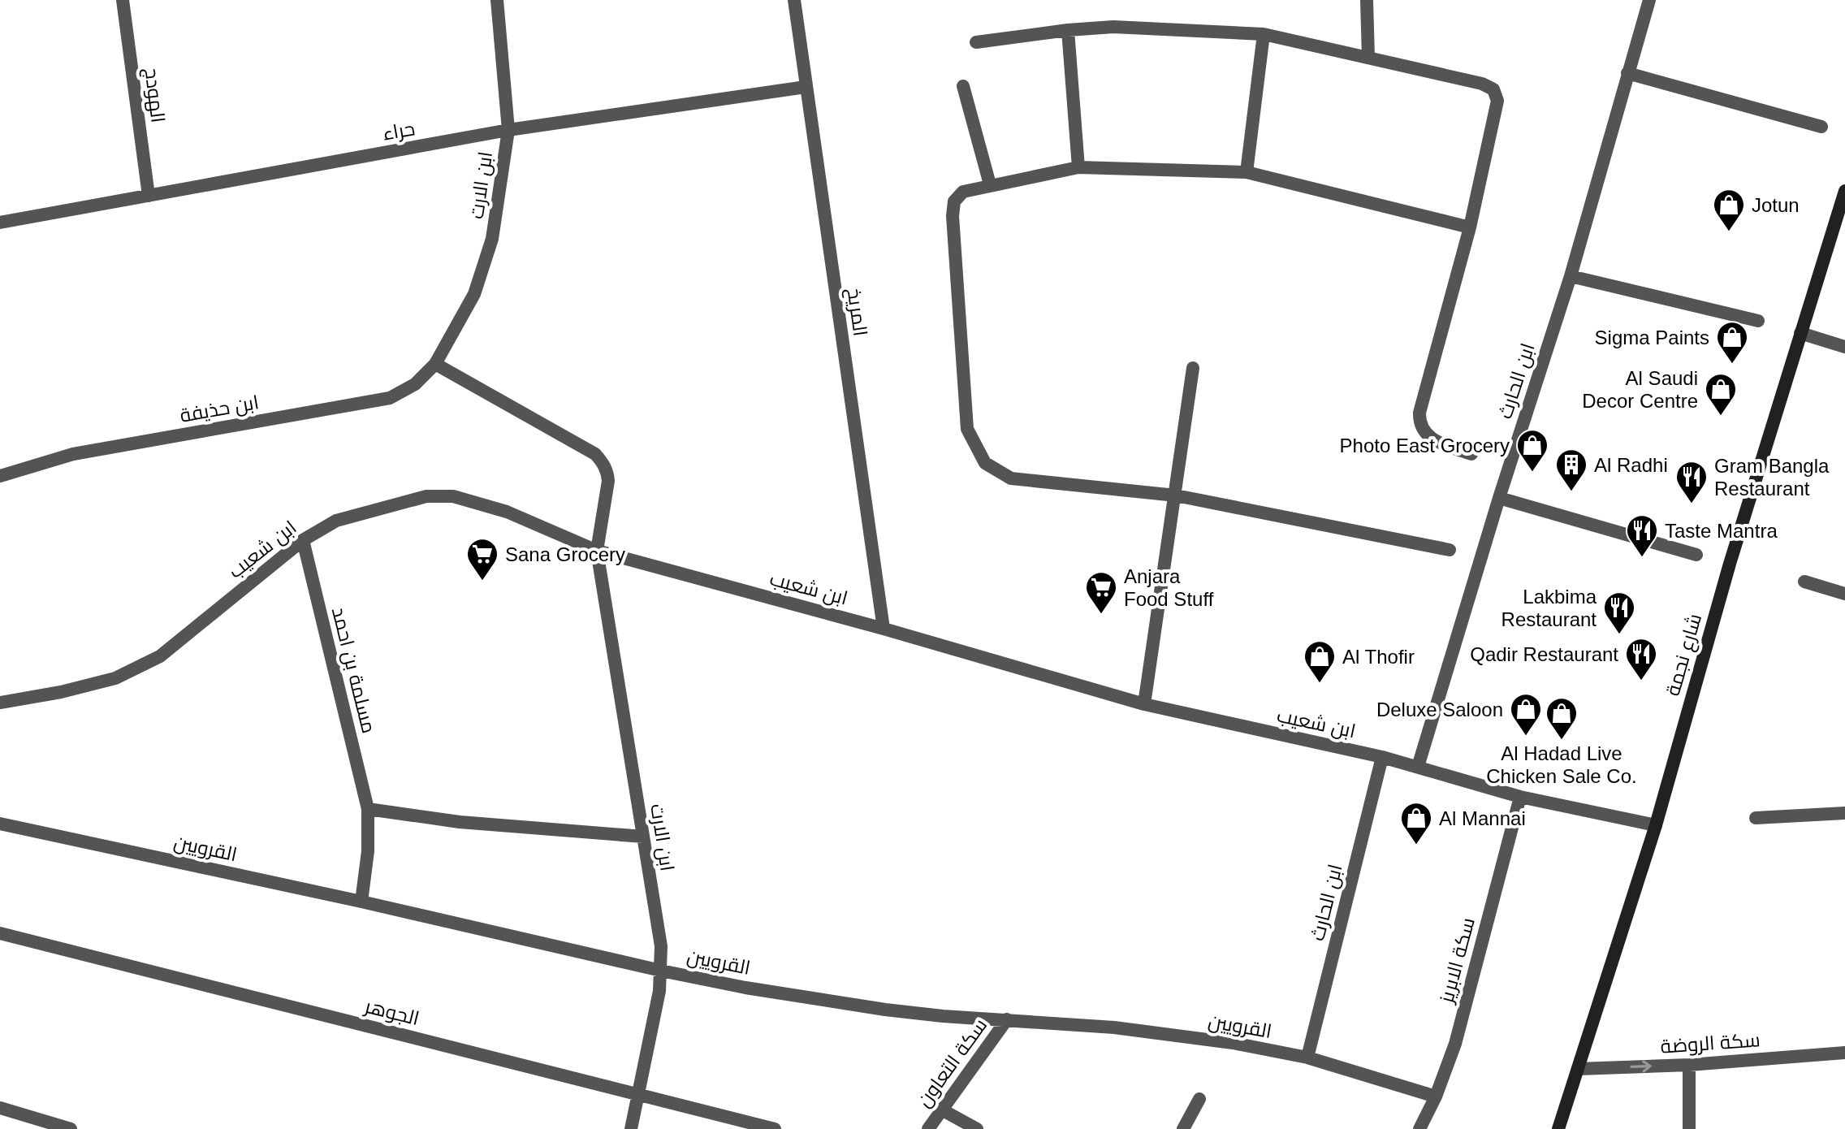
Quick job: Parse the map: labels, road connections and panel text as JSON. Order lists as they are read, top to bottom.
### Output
{
  "streets": {
    "main road": ["شارع نجمة"],
    "street": [
      "الهودج",
      "حراء",
      "ابن الارت",
      "المريخ",
      "ابن الحارث",
      "ابن حذيفة",
      "ابن شعيب",
      "مسلمة بن احمد",
      "القرويين",
      "سكة الابريز",
      "الجوهر",
      "سكة الروضة",
      "سكة التعاون"
    ]
  },
  "crossings": [
    ["الهودج", "حراء"],
    ["حراء", "ابن الارت"],
    ["حراء", "المريخ"],
    ["ابن الارت", "ابن حذيفة"],
    ["ابن الارت", "ابن شعيب"],
    ["ابن الارت", "القرويين"],
    ["ابن الارت", "الجوهر"],
    ["المريخ", "ابن شعيب"],
    ["ابن الحارث", "ابن شعيب"],
    ["ابن الحارث", "القرويين"],
    ["ابن شعيب", "شارع نجمة"],
    ["ابن شعيب", "مسلمة بن احمد"],
    ["ابن شعيب", "سكة الابريز"],
    ["شارع نجمة", "سكة الروضة"],
    ["مسلمة بن احمد", "القرويين"],
    ["القرويين", "سكة الابريز"],
    ["القرويين", "سكة التعاون"]
  ],
  "one_way": ["سكة الروضة"],
  "places": {
    "shop": [
      "Jotun",
      "Sigma Paints",
      "Al Saudi Decor Centre",
      "Photo East Grocery",
      "Al Thofir",
      "Deluxe Saloon",
      "Al Hadad Live Chicken Sale Co.",
      "Al Mannai"
    ],
    "building": ["Al Radhi"],
    "restaurant": [
      "Gram Bangla Restaurant",
      "Taste Mantra",
      "Lakbima Restaurant",
      "Qadir Restaurant"
    ],
    "supermarket": ["Sana Grocery", "Anjara Food Stuff"]
  }
}
